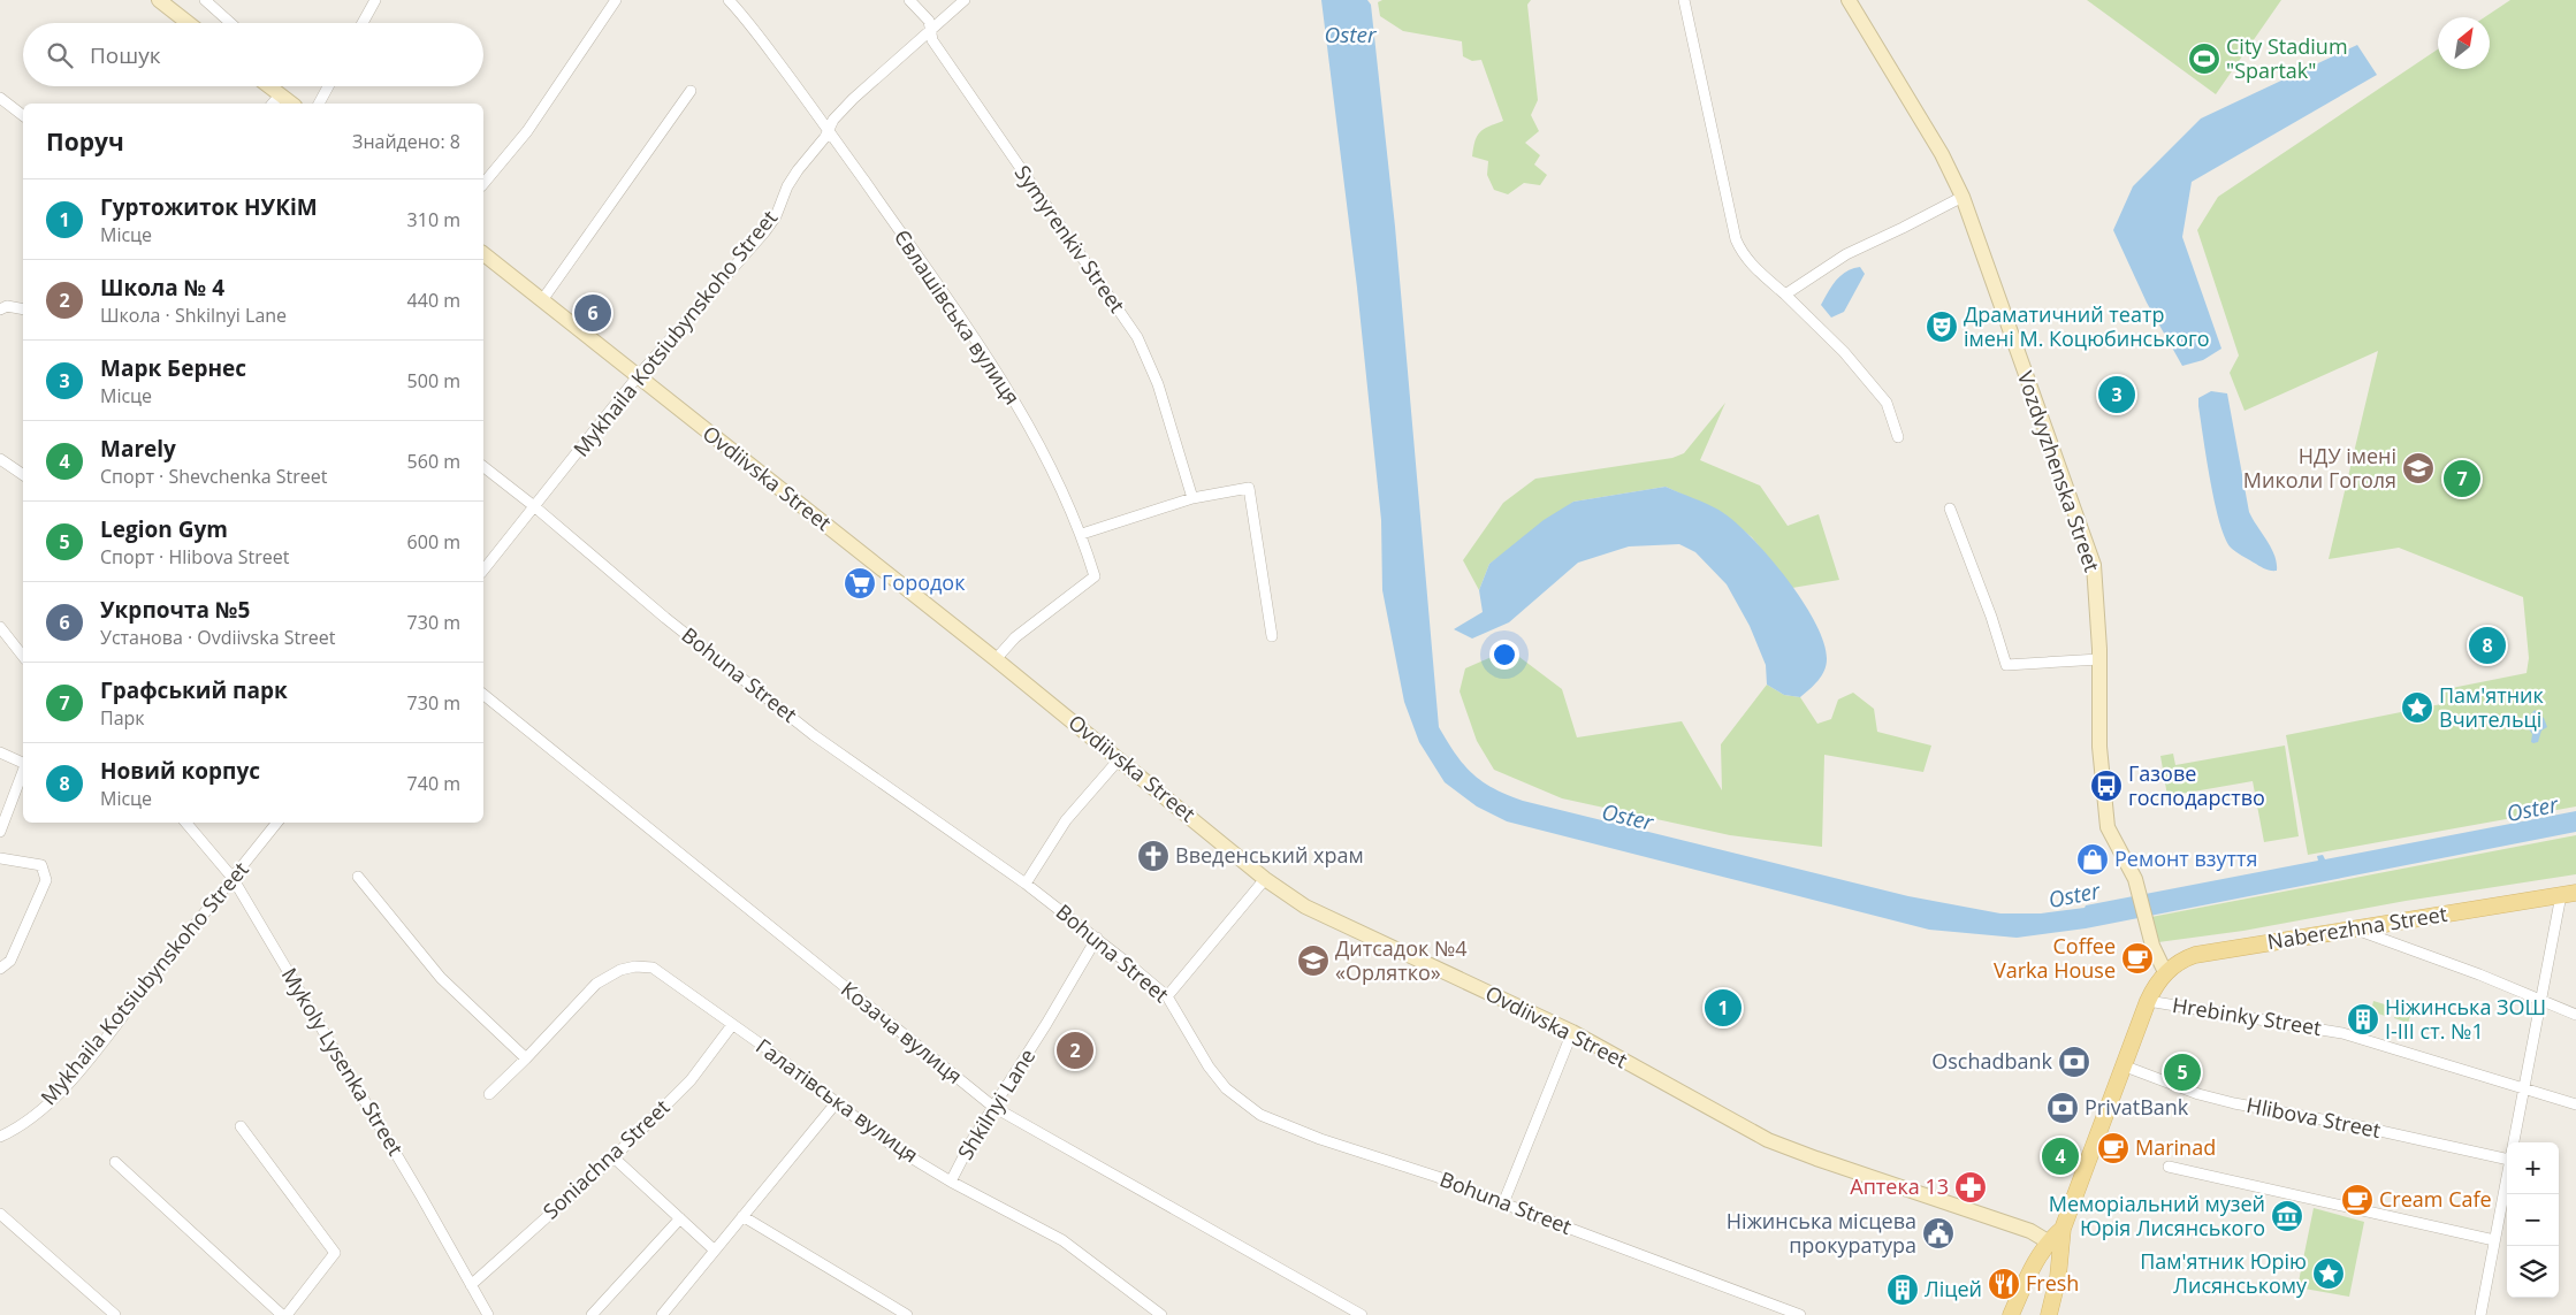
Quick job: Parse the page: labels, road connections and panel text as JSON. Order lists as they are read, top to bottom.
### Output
{
  "streets": {
    "main road": ["Vozdvyzhenska Street", "Ovdiivska Street", "Naberezhna Street"],
    "street": [
      "Symyrenkiv Street",
      "Євлашівська вулиця",
      "Mykhaila Kotsiubynskoho Street",
      "Bohuna Street",
      "Hrebinky Street",
      "Козача вулиця",
      "Mykoly Lysenka Street",
      "Галатівська вулиця",
      "Shkilnyi Lane",
      "Hlibova Street",
      "Soniachna Street"
    ]
  },
  "crossings": [
    ["Symyrenkiv Street", "Mykhaila Kotsiubynskoho Street"],
    ["Євлашівська вулиця", "Mykhaila Kotsiubynskoho Street"],
    ["Євлашівська вулиця", "Ovdiivska Street"],
    ["Mykhaila Kotsiubynskoho Street", "Ovdiivska Street"],
    ["Mykhaila Kotsiubynskoho Street", "Bohuna Street"],
    ["Mykhaila Kotsiubynskoho Street", "Mykoly Lysenka Street"],
    ["Vozdvyzhenska Street", "Naberezhna Street"],
    ["Bohuna Street", "Shkilnyi Lane"],
    ["Naberezhna Street", "Hrebinky Street"],
    ["Naberezhna Street", "Hlibova Street"],
    ["Козача вулиця", "Shkilnyi Lane"],
    ["Mykoly Lysenka Street", "Soniachna Street"],
    ["Галатівська вулиця", "Shkilnyi Lane"],
    ["Галатівська вулиця", "Soniachna Street"]
  ],
  "water": ["Oster"],
  "places": {
    "sports": ["City Stadium \"Spartak\""],
    "theatre": ["Драматичний театр імені М. Коцюбинського"],
    "school or university": ["НДУ імені Миколи Гоголя", "Дитсадок №4 «Орлятко»"],
    "supermarket": ["Городок"],
    "place": ["Пам'ятник Вчительці", "Пам'ятник Юрію Лисянському"],
    "bus stop": ["Газове господарство"],
    "church": ["Введенський храм"],
    "shop": ["Ремонт взуття"],
    "cafe": ["Coffee Varka House", "Marinad", "Cream Cafe"],
    "building": ["Ніжинська ЗОШ І-ІІІ ст. №1", "Ліцей"],
    "bank": ["Oschadbank", "PrivatBank"],
    "pharmacy": ["Аптека 13"],
    "museum": ["Меморіальний музей Юрія Лисянського"],
    "public building": ["Ніжинська місцева прокуратура"],
    "restaurant": ["Fresh"]
  },
  "north": "top right",
  "page": {
    "search": "Пошук",
    "heading": ["Поруч", "Знайдено: 8"],
    "list": [
      {
        "mark": "1",
        "name": "Гуртожиток НУКіМ",
        "note": "Місце",
        "value": "310 m"
      },
      {
        "mark": "2",
        "name": "Школа № 4",
        "note": "Школа · Shkilnyi Lane",
        "value": "440 m"
      },
      {
        "mark": "3",
        "name": "Марк Бернес",
        "note": "Місце",
        "value": "500 m"
      },
      {
        "mark": "4",
        "name": "Marely",
        "note": "Спорт · Shevchenka Street",
        "value": "560 m"
      },
      {
        "mark": "5",
        "name": "Legion Gym",
        "note": "Спорт · Hlibova Street",
        "value": "600 m"
      },
      {
        "mark": "6",
        "name": "Укрпочта №5",
        "note": "Установа · Ovdiivska Street",
        "value": "730 m"
      },
      {
        "mark": "7",
        "name": "Графський парк",
        "note": "Парк",
        "value": "730 m"
      },
      {
        "mark": "8",
        "name": "Новий корпус",
        "note": "Місце",
        "value": "740 m"
      }
    ],
    "pins": [
      "6",
      "3",
      "7",
      "8",
      "1",
      "2",
      "5",
      "4"
    ],
    "map_buttons": ["+", "−"]
  }
}
